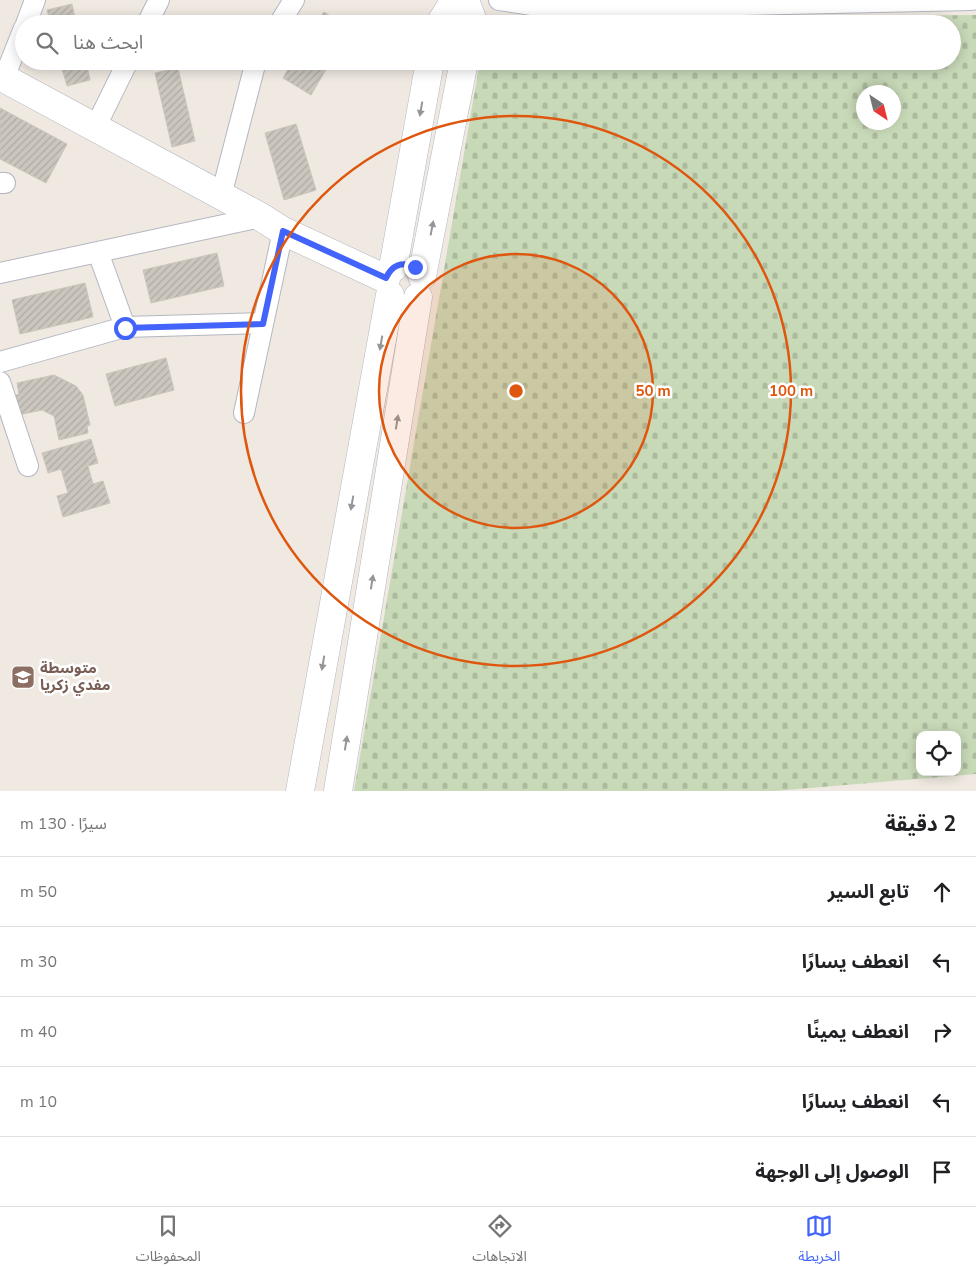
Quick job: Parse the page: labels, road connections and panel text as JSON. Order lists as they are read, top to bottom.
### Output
{
  "places": {
    "school or university": ["متوسطة مفدي زكريا"]
  },
  "north": "bottom right",
  "page": {
    "search": "ابحث هنا",
    "heading": ["2 دقيقة", "سيرًا · 130 m"],
    "list": [
      ["تابع السير", "50 m"],
      ["انعطف يسارًا", "30 m"],
      ["انعطف يمينًا", "40 m"],
      ["انعطف يسارًا", "10 m"],
      "الوصول إلى الوجهة"
    ],
    "nav": ["الخريطة", "الاتجاهات", "المحفوظات"]
  },
  "rings": ["50 m", "100 m"]
}
